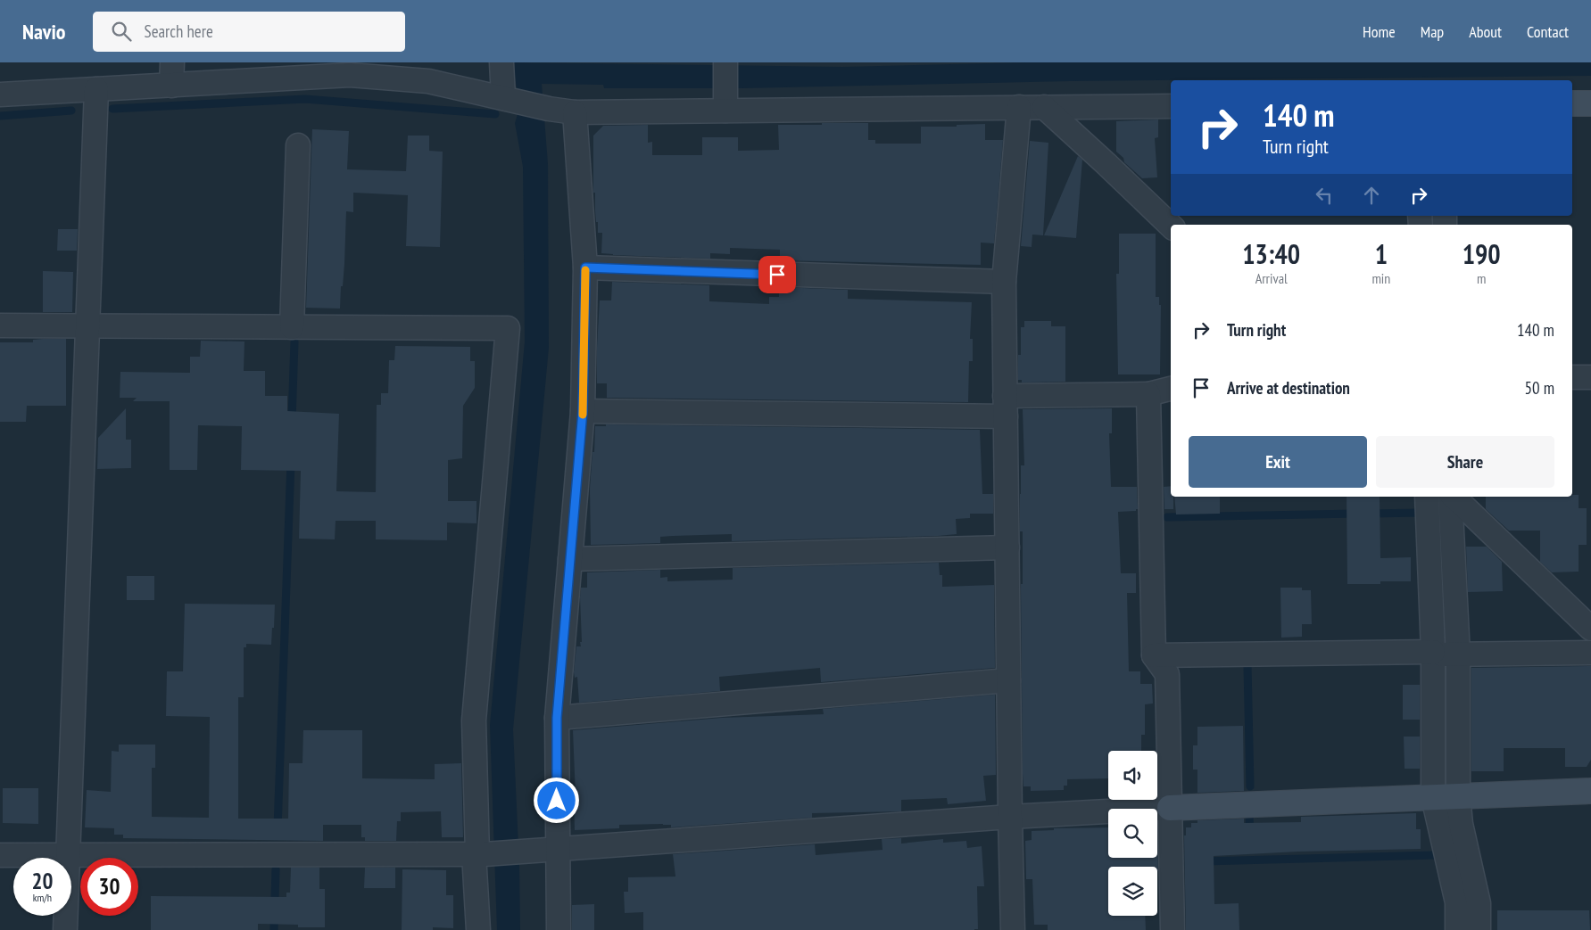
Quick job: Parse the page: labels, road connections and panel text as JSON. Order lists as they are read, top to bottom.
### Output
{
  "page": {
    "header": "Navio",
    "search": "Search here",
    "nav": [
      "Home",
      "Map",
      "About",
      "Contact"
    ],
    "turn": ["140 m", "Turn right"],
    "eta": [
      "13:40",
      "Arrival",
      "1",
      "min",
      "190",
      "m"
    ],
    "list": [
      {
        "name": "Turn right",
        "value": "140 m"
      },
      {
        "name": "Arrive at destination",
        "value": "50 m"
      }
    ],
    "buttons": ["Exit", "Share"],
    "speed": "20 km/h",
    "limit": "30"
  }
}
